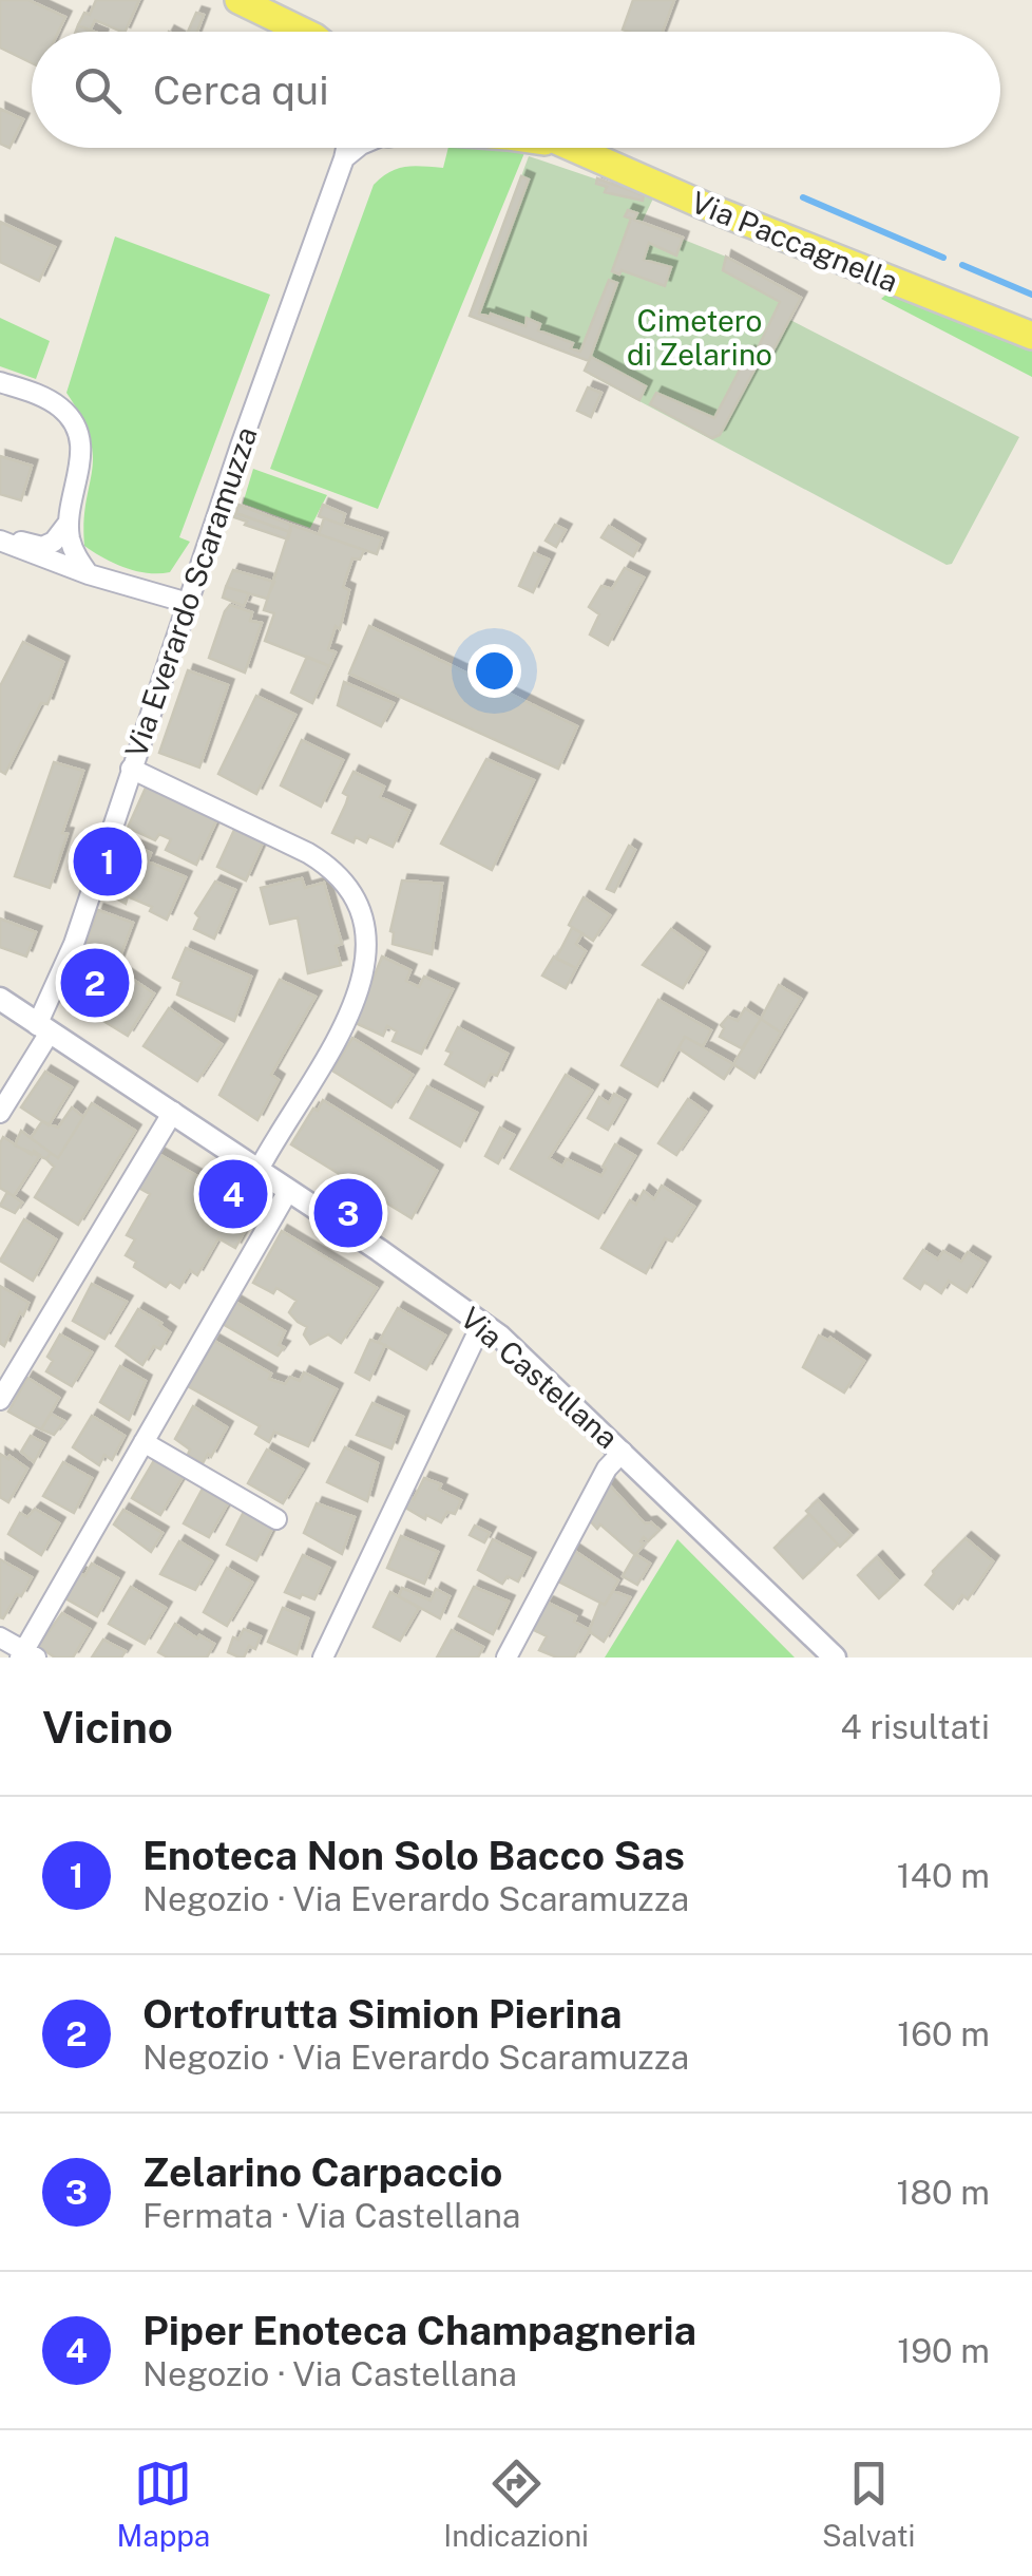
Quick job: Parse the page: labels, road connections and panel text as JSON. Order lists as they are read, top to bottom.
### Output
{
  "streets": {
    "main road": ["Via Paccagnella"],
    "street": ["Via Everardo Scaramuzza", "Via Castellana"]
  },
  "crossings": [
    ["Via Everardo Scaramuzza", "Via Castellana"]
  ],
  "parks": ["Cimetero di Zelarino"],
  "page": {
    "search": "Cerca qui",
    "pins": [
      "1",
      "2",
      "4",
      "3"
    ],
    "heading": ["Vicino", "4 risultati"],
    "list": [
      {
        "mark": "1",
        "name": "Enoteca Non Solo Bacco Sas",
        "note": "Negozio · Via Everardo Scaramuzza",
        "value": "140 m"
      },
      {
        "mark": "2",
        "name": "Ortofrutta Simion Pierina",
        "note": "Negozio · Via Everardo Scaramuzza",
        "value": "160 m"
      },
      {
        "mark": "3",
        "name": "Zelarino Carpaccio",
        "note": "Fermata · Via Castellana",
        "value": "180 m"
      },
      {
        "mark": "4",
        "name": "Piper Enoteca Champagneria",
        "note": "Negozio · Via Castellana",
        "value": "190 m"
      }
    ],
    "nav": ["Mappa", "Indicazioni", "Salvati"]
  }
}
